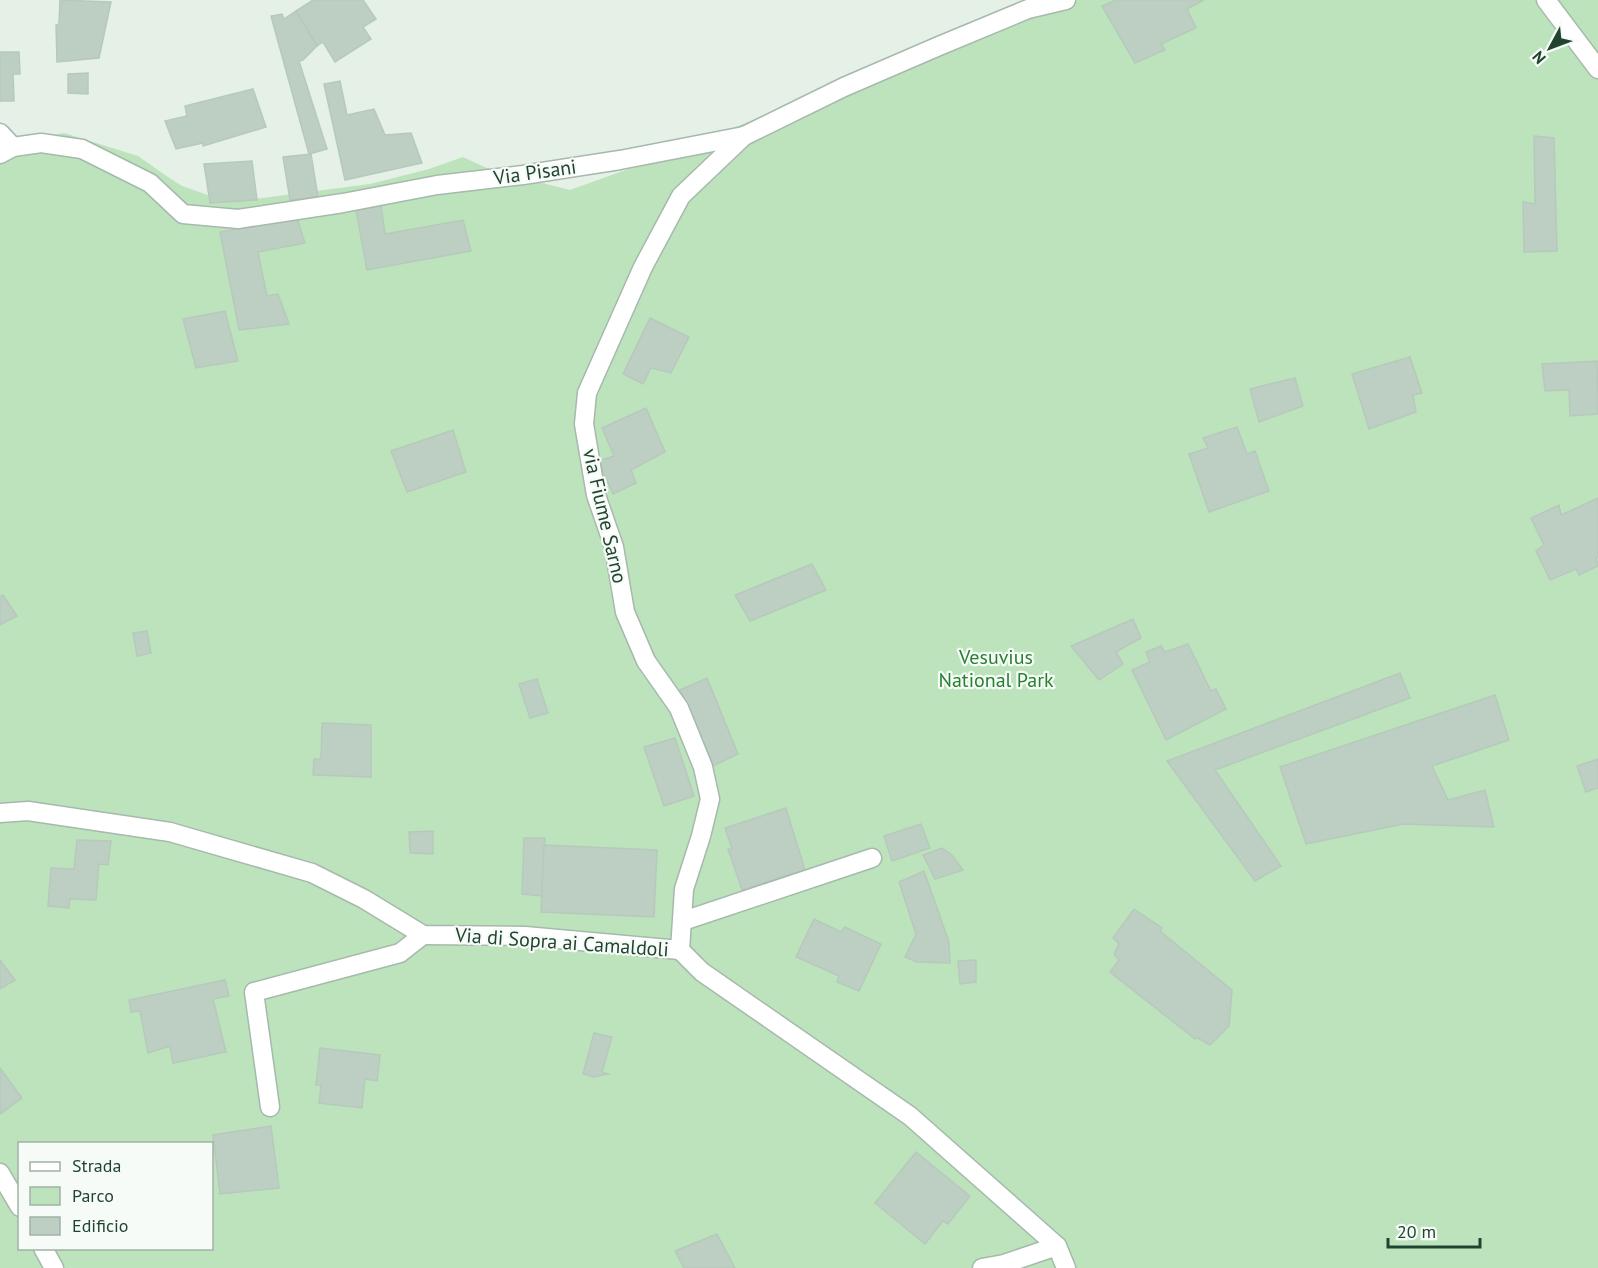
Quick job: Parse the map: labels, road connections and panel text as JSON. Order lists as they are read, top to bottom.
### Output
{
  "streets": {
    "street": ["Via Pisani", "via Fiume Sarno", "Via di Sopra ai Camaldoli"]
  },
  "crossings": [
    ["Via Pisani", "via Fiume Sarno"],
    ["via Fiume Sarno", "Via di Sopra ai Camaldoli"]
  ],
  "parks": ["Vesuvius National Park"],
  "legend": ["Strada", "Parco", "Edificio"],
  "scale_bar": "20 m",
  "north": "bottom left"
}
